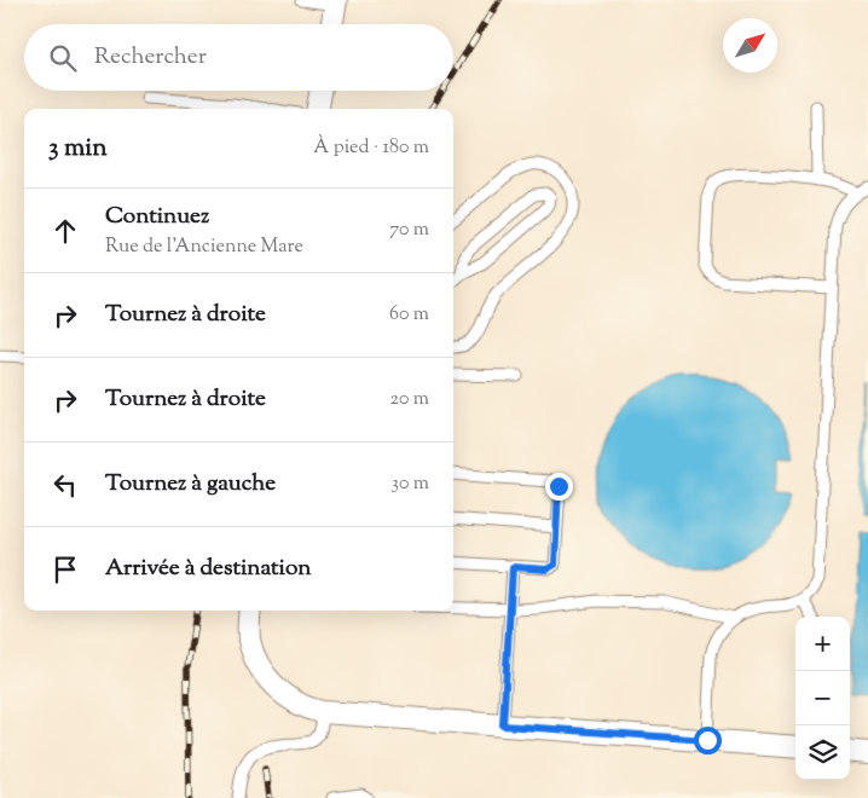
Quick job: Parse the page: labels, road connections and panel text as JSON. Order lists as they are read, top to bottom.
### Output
{
  "north": "top right",
  "page": {
    "search": "Rechercher",
    "heading": ["3 min", "À pied · 180 m"],
    "list": [
      ["Continuez", "Rue de l'Ancienne Mare", "70 m"],
      ["Tournez à droite", "60 m"],
      ["Tournez à droite", "20 m"],
      ["Tournez à gauche", "30 m"],
      "Arrivée à destination"
    ],
    "map_buttons": ["+", "−"]
  }
}
